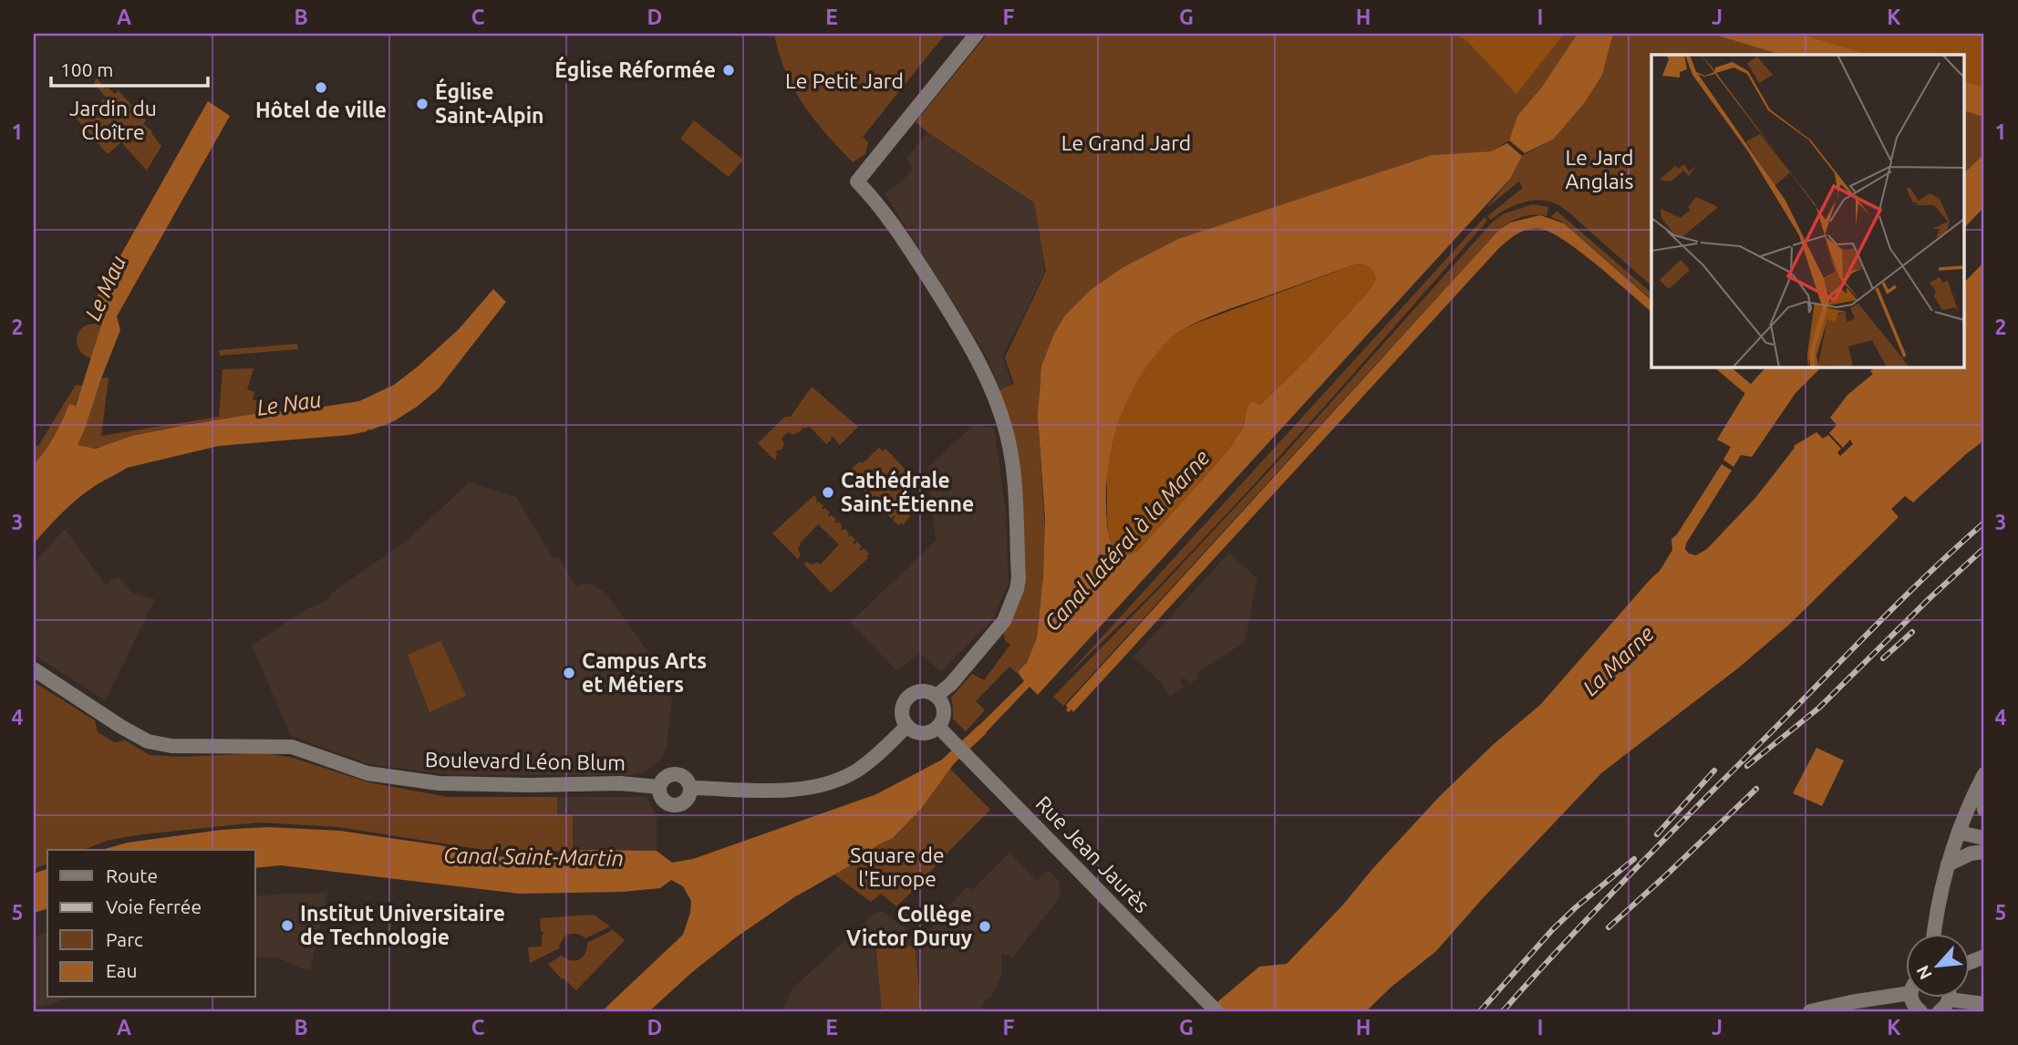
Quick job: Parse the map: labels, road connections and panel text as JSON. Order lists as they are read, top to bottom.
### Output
{
  "streets": {
    "main road": ["Boulevard Léon Blum", "Rue Jean Jaurès"]
  },
  "water": [
    "Le Mau",
    "Le Nau",
    "Canal Latéral à la Marne",
    "La Marne",
    "Canal Saint-Martin"
  ],
  "parks": [
    "Le Petit Jard",
    "Jardin du Cloître",
    "Le Grand Jard",
    "Le Jard Anglais",
    "Square de l'Europe"
  ],
  "places": [
    "Église Réformée",
    "Hôtel de ville",
    "Église Saint-Alpin",
    "Cathédrale Saint-Étienne",
    "Campus Arts et Métiers",
    "Institut Universitaire de Technologie",
    "Collège Victor Duruy"
  ],
  "legend": [
    "Route",
    "Voie ferrée",
    "Parc",
    "Eau"
  ],
  "scale_bar": "100 m",
  "north": "bottom left",
  "grid": {
    "columns": [
      "A",
      "B",
      "C",
      "D",
      "E",
      "F",
      "G",
      "H",
      "I",
      "J",
      "K"
    ],
    "rows": [
      "1",
      "2",
      "3",
      "4",
      "5"
    ]
  }
}
